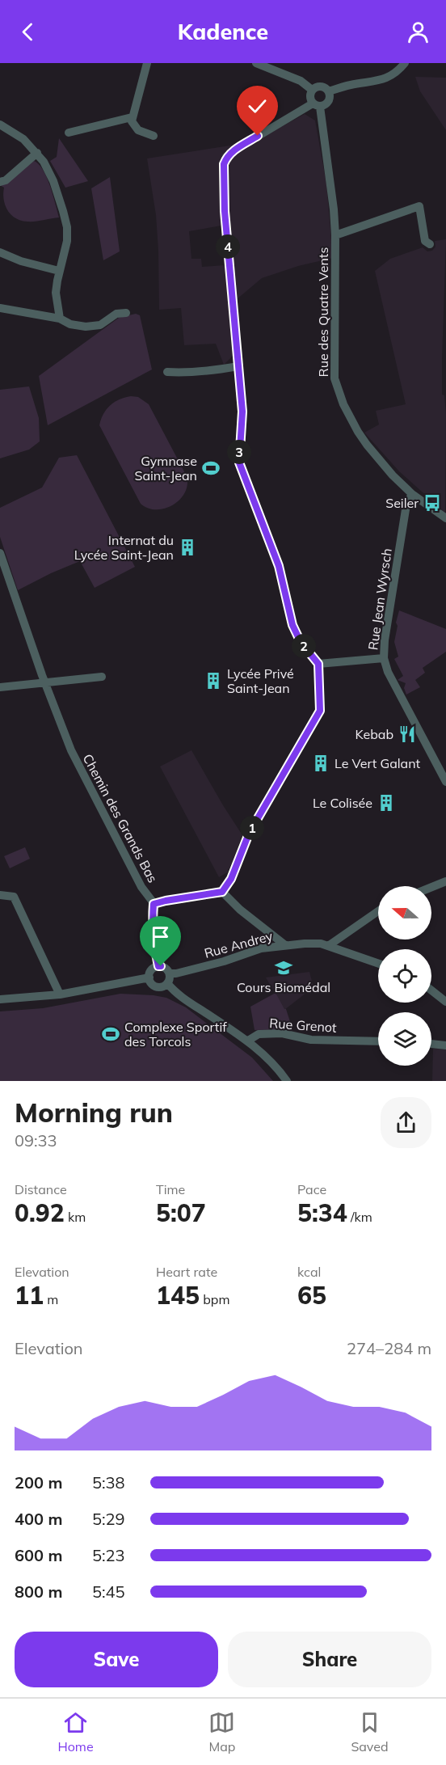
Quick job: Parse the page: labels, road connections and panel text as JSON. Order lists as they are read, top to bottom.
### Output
{
  "streets": {
    "street": [
      "Rue des Quatre Vents",
      "Rue Jean Wyrsch",
      "Chemin des Grands Bas",
      "Rue Andrey",
      "Rue Grenot"
    ]
  },
  "crossings": [
    ["Rue des Quatre Vents", "Rue Jean Wyrsch"]
  ],
  "places": {
    "sports": ["Gymnase Saint-Jean", "Complexe Sportif des Torcols"],
    "bus stop": ["Seiler"],
    "building": [
      "Internat du Lycée Saint-Jean",
      "Lycée Privé Saint-Jean",
      "Le Vert Galant",
      "Le Colisée"
    ],
    "restaurant": ["Kebab"],
    "school or university": ["Cours Biomédal"]
  },
  "north": "left",
  "page": {
    "header": "Kadence",
    "pins": [
      "4",
      "3",
      "2",
      "1"
    ],
    "heading": ["Morning run", "09:33"],
    "stats": [
      ["Distance", "0.92 km"],
      ["Time", "5:07"],
      ["Pace", "5:34 /km"],
      ["Elevation", "11 m"],
      ["Heart rate", "145 bpm"],
      ["kcal", "65"]
    ],
    "chart": ["Elevation", "274–284 m"],
    "list": [
      {
        "name": "200 m",
        "note": "5:38"
      },
      {
        "name": "400 m",
        "note": "5:29"
      },
      {
        "name": "600 m",
        "note": "5:23"
      },
      {
        "name": "800 m",
        "note": "5:45"
      }
    ],
    "buttons": ["Save", "Share"],
    "tabs": ["Home", "Map", "Saved"]
  }
}
